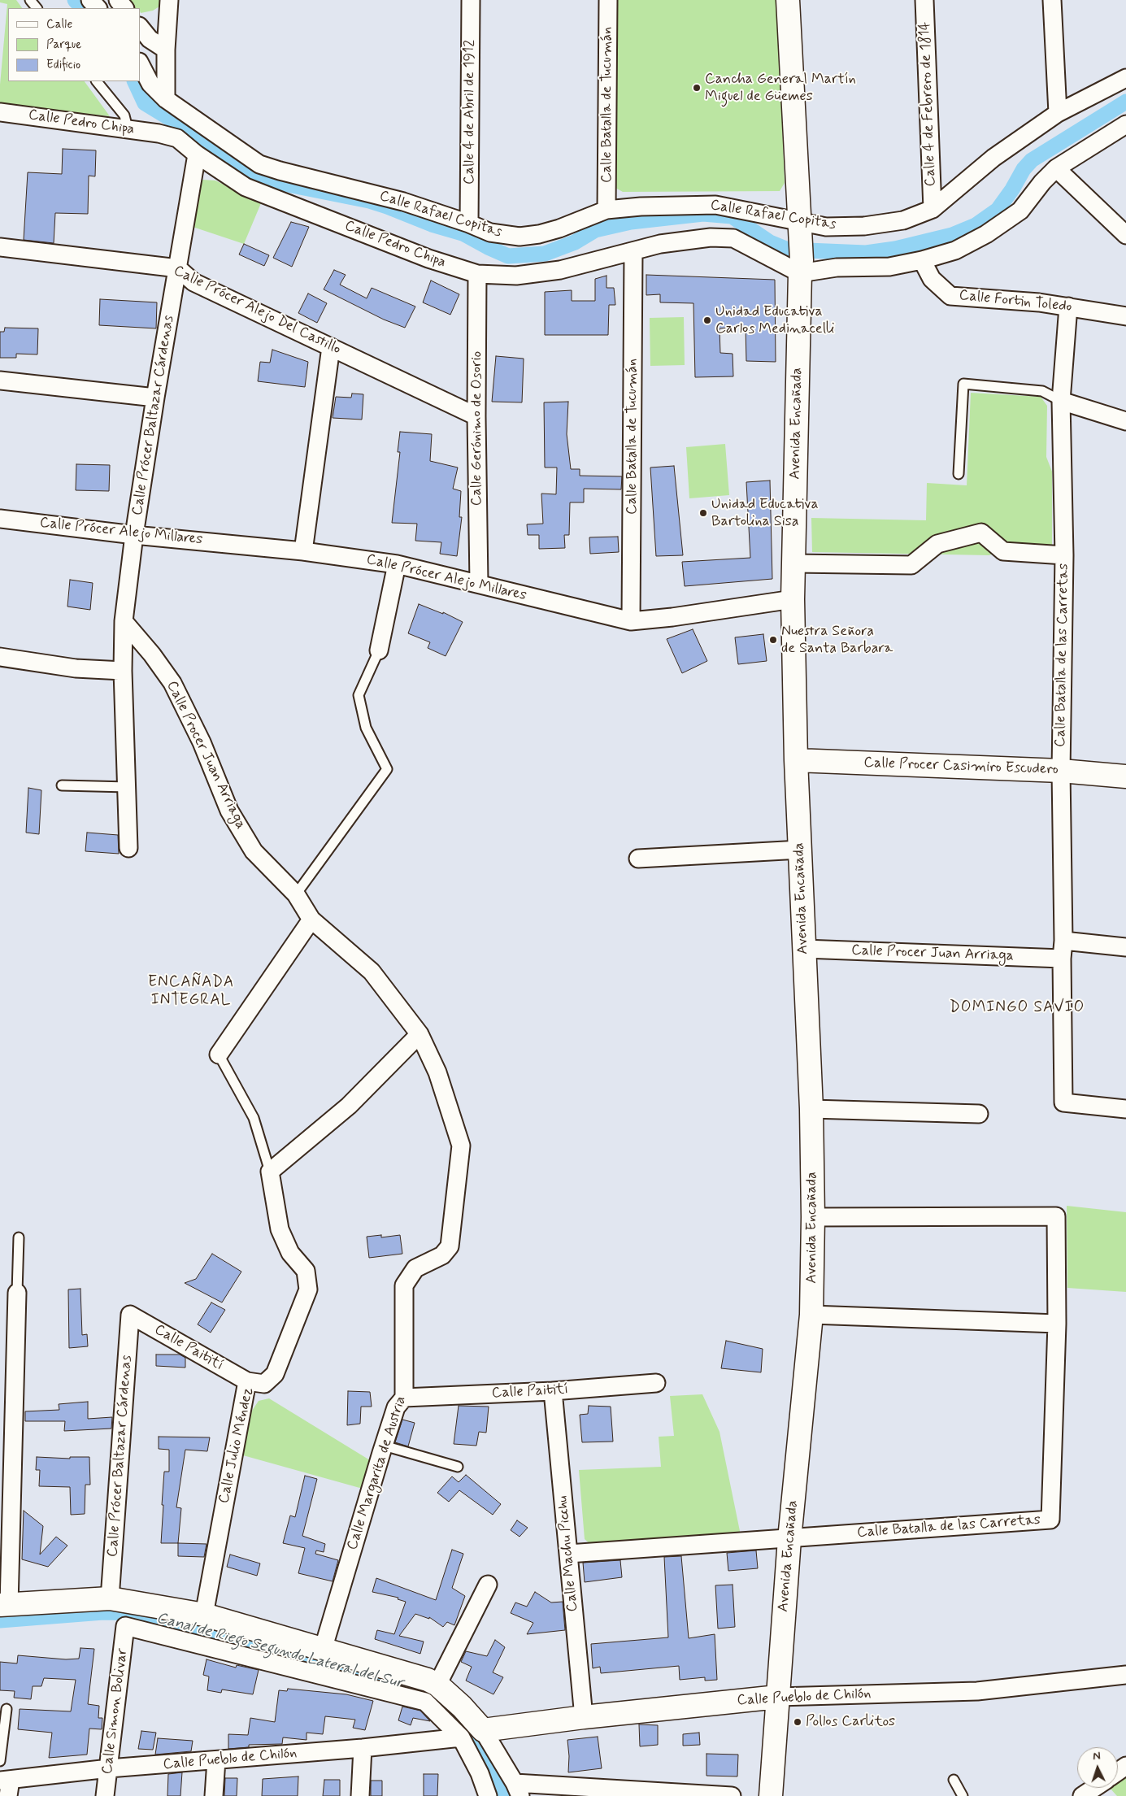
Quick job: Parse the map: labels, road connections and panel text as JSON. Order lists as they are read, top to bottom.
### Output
{
  "streets": {
    "main road": ["Avenida Encañada", "Calle Procer Casimiro Escudero", "Calle Pueblo de Chilón"],
    "street": [
      "Calle 4 de Febrero de 1814",
      "Calle Batalla de Tucumán",
      "Calle 4 de Abril de 1912",
      "Calle Pedro Chipa",
      "Calle Rafael Copitas",
      "Calle Fortin Toledo",
      "Calle Prócer Alejo Del Castillo",
      "Calle Prócer Baltazar Cárdenas",
      "Calle Gerónimo de Osorio",
      "Calle Prócer Alejo Millares",
      "Calle Batalla de las Carretas",
      "Calle Procer Juan Arriaga",
      "Calle Paitití",
      "Calle Julio Méndez",
      "Calle Margarita de Austria",
      "Calle Machu Picchu",
      "Calle Simon Bolivar"
    ]
  },
  "crossings": [
    ["Calle 4 de Febrero de 1814", "Calle Rafael Copitas"],
    ["Calle Batalla de Tucumán", "Calle Pedro Chipa"],
    ["Calle Batalla de Tucumán", "Calle Rafael Copitas"],
    ["Calle Batalla de Tucumán", "Calle Prócer Alejo Millares"],
    ["Calle 4 de Abril de 1912", "Calle Rafael Copitas"],
    ["Calle Pedro Chipa", "Calle Prócer Baltazar Cárdenas"],
    ["Calle Pedro Chipa", "Avenida Encañada"],
    ["Calle Pedro Chipa", "Calle Gerónimo de Osorio"],
    ["Calle Rafael Copitas", "Avenida Encañada"],
    ["Calle Fortin Toledo", "Calle Batalla de las Carretas"],
    ["Calle Prócer Alejo Del Castillo", "Calle Prócer Baltazar Cárdenas"],
    ["Calle Prócer Alejo Del Castillo", "Calle Gerónimo de Osorio"],
    ["Calle Prócer Baltazar Cárdenas", "Calle Prócer Alejo Millares"],
    ["Calle Prócer Baltazar Cárdenas", "Calle Procer Juan Arriaga"],
    ["Calle Prócer Baltazar Cárdenas", "Calle Paitití"],
    ["Avenida Encañada", "Calle Prócer Alejo Millares"],
    ["Avenida Encañada", "Calle Batalla de las Carretas"],
    ["Avenida Encañada", "Calle Procer Juan Arriaga"],
    ["Avenida Encañada", "Calle Procer Casimiro Escudero"],
    ["Avenida Encañada", "Calle Pueblo de Chilón"],
    ["Calle Gerónimo de Osorio", "Calle Prócer Alejo Millares"],
    ["Calle Batalla de las Carretas", "Calle Procer Juan Arriaga"],
    ["Calle Batalla de las Carretas", "Calle Procer Casimiro Escudero"],
    ["Calle Batalla de las Carretas", "Calle Machu Picchu"],
    ["Calle Procer Juan Arriaga", "Calle Margarita de Austria"],
    ["Calle Paitití", "Calle Julio Méndez"],
    ["Calle Paitití", "Calle Margarita de Austria"],
    ["Calle Paitití", "Calle Machu Picchu"],
    ["Calle Machu Picchu", "Calle Pueblo de Chilón"],
    ["Calle Pueblo de Chilón", "Calle Simon Bolivar"]
  ],
  "districts": ["ENCAÑADA INTEGRAL", "DOMINGO SAVIO"],
  "water": ["Canal de Riego Segundo Lateral del Sur"],
  "places": [
    "Cancha General Martín Miguel de Güemes",
    "Unidad Educativa Carlos Medinacelli",
    "Unidad Educativa Bartolina Sisa",
    "Nuestra Señora de Santa Barbara",
    "Pollos Carlitos"
  ],
  "legend": ["Calle", "Parque", "Edificio"],
  "north": "top"
}
